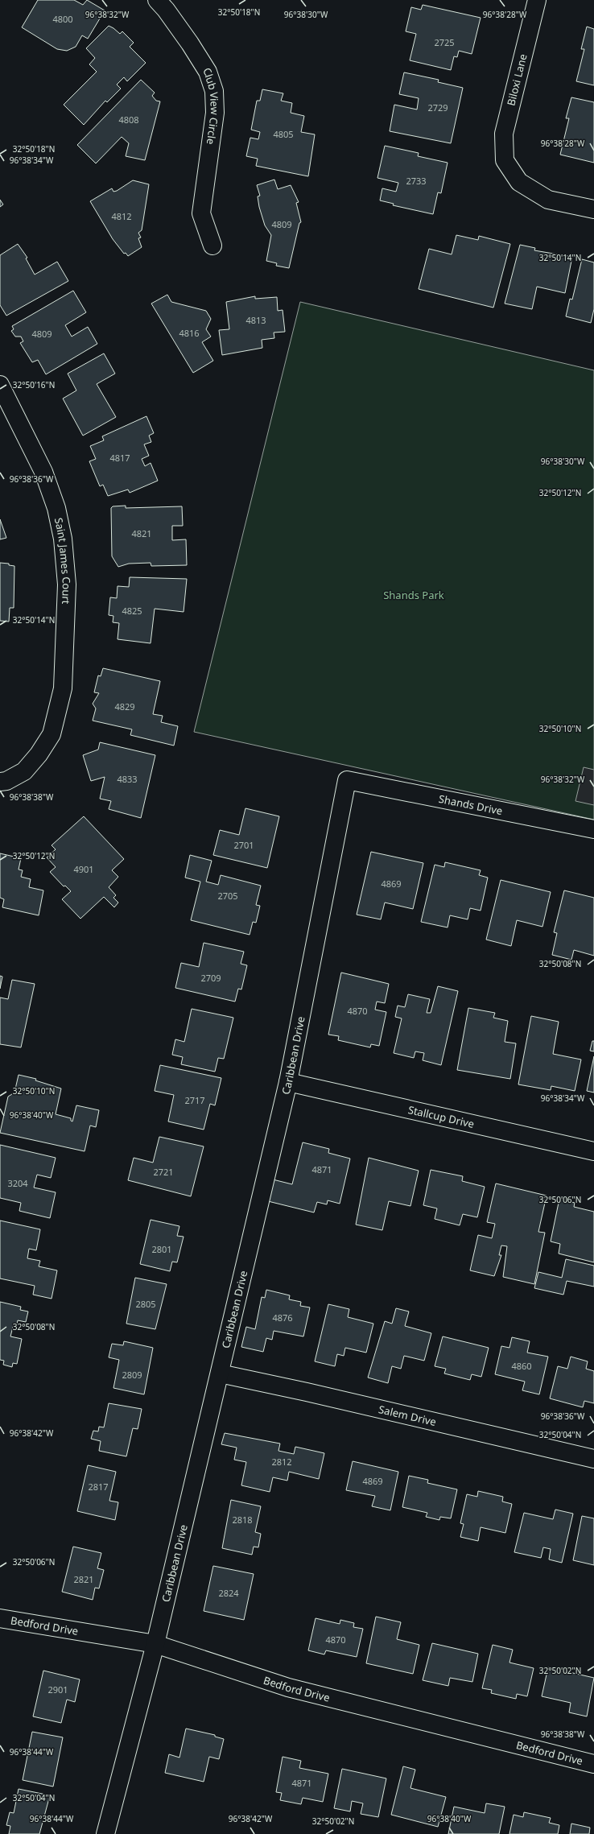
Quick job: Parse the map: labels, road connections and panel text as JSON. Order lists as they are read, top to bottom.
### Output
{
  "streets": {
    "street": [
      "Biloxi Lane",
      "Club View Circle",
      "Saint James Court",
      "Shands Drive",
      "Caribbean Drive",
      "Stallcup Drive",
      "Salem Drive",
      "Bedford Drive"
    ]
  },
  "crossings": [
    ["Shands Drive", "Caribbean Drive"],
    ["Caribbean Drive", "Stallcup Drive"],
    ["Caribbean Drive", "Salem Drive"],
    ["Caribbean Drive", "Bedford Drive"]
  ],
  "parks": ["Shands Park"],
  "house_numbers": [
    "4800",
    "2725",
    "2729",
    "4808",
    "4805",
    "2733",
    "4812",
    "4809",
    "4813",
    "4816",
    "4809",
    "4817",
    "4821",
    "4825",
    "4829",
    "4833",
    "2701",
    "4901",
    "4869",
    "2705",
    "2709",
    "4870",
    "2717",
    "4871",
    "2721",
    "3204",
    "2801",
    "2805",
    "4876",
    "4860",
    "2809",
    "2812",
    "4869",
    "2817",
    "2818",
    "2821",
    "2824",
    "4870",
    "2901",
    "4871"
  ],
  "coordinates": [
    "32°50'18\"N",
    "96°38'32\"W",
    "96°38'30\"W",
    "96°38'28\"W",
    "96°38'34\"W",
    "32°50'14\"N",
    "32°50'16\"N",
    "96°38'36\"W",
    "32°50'12\"N",
    "32°50'10\"N",
    "96°38'38\"W",
    "32°50'08\"N",
    "96°38'40\"W",
    "32°50'06\"N",
    "96°38'42\"W",
    "32°50'04\"N",
    "32°50'02\"N",
    "96°38'44\"W"
  ]
}
